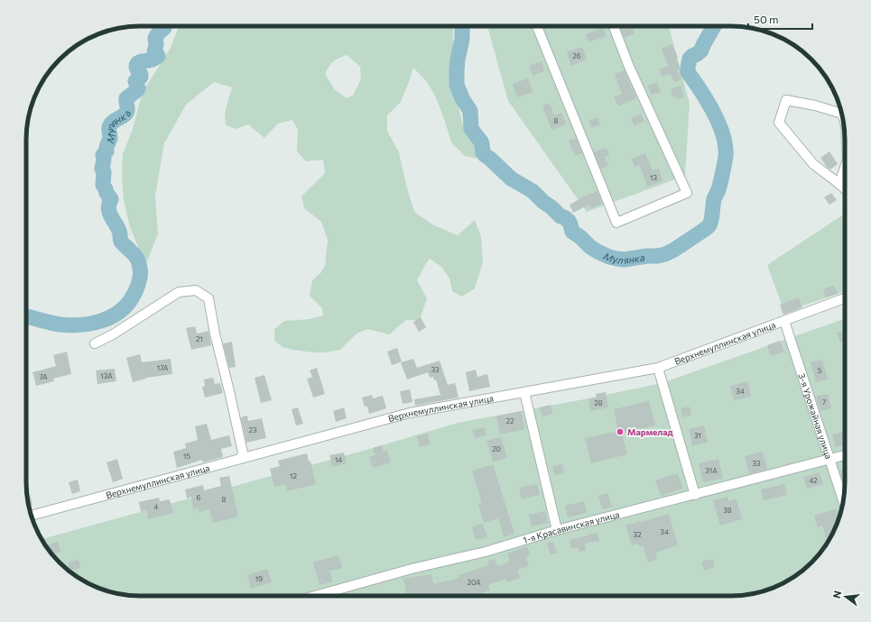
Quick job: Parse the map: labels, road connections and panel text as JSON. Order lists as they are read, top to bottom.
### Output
{
  "streets": {
    "street": ["Верхнемуллинская улица", "3-я Урожайная улица", "1-я Красавинская улица"]
  },
  "crossings": [
    ["Верхнемуллинская улица", "3-я Урожайная улица"],
    ["3-я Урожайная улица", "1-я Красавинская улица"]
  ],
  "water": ["Мулянка"],
  "places": ["Мармелад"],
  "house_numbers": [
    "26",
    "8",
    "13",
    "21",
    "17А",
    "33",
    "5",
    "13А",
    "7А",
    "34",
    "7",
    "28",
    "22",
    "23",
    "31",
    "20",
    "15",
    "14",
    "33",
    "31А",
    "12",
    "42",
    "6",
    "8",
    "4",
    "38",
    "34",
    "32",
    "19",
    "20А"
  ],
  "scale_bar": "50 m",
  "north": "left"
}
